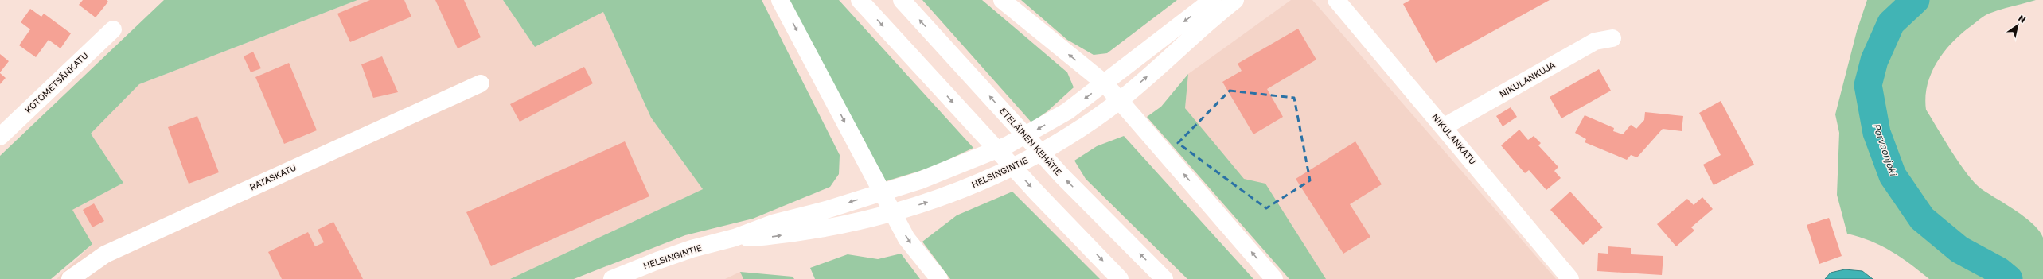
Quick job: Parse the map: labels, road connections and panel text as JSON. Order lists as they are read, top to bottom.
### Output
{
  "streets": {
    "main road": [
      "NIKULANKUJA",
      "KOTOMETSÄNKATU",
      "NIKULANKATU",
      "ETELÄINEN KEHÄTIE",
      "HELSINGINTIE",
      "RATASKATU"
    ]
  },
  "crossings": [
    ["NIKULANKUJA", "NIKULANKATU"]
  ],
  "water": ["Porvoonjoki"],
  "north": "top right"
}
